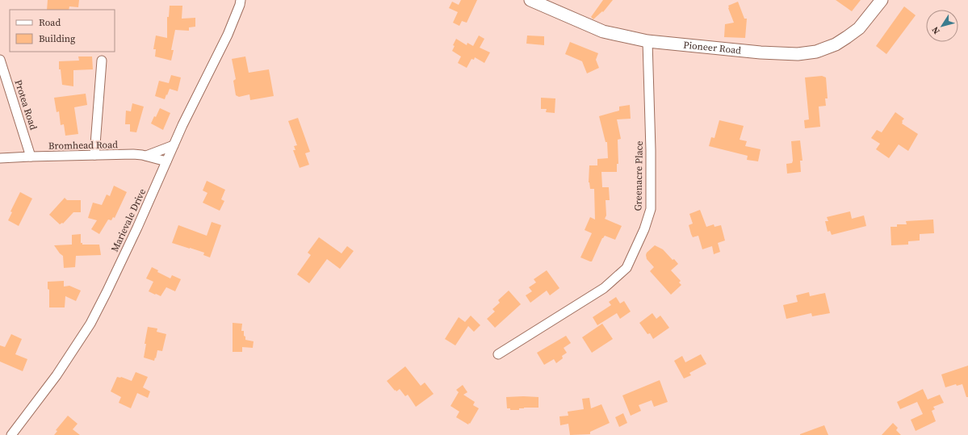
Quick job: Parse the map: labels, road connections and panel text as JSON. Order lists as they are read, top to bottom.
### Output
{
  "streets": {
    "main road": ["Pioneer Road"],
    "street": [
      "Protea Road",
      "Bromhead Road",
      "Greenacre Place",
      "Marievale Drive"
    ]
  },
  "crossings": [
    ["Pioneer Road", "Greenacre Place"],
    ["Protea Road", "Bromhead Road"],
    ["Bromhead Road", "Marievale Drive"]
  ],
  "legend": ["Road", "Building"],
  "north": "bottom left"
}
